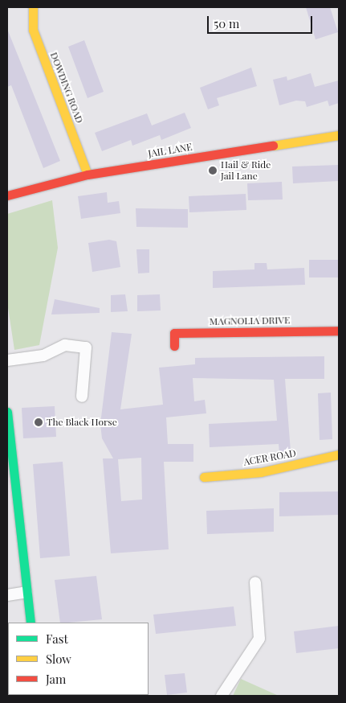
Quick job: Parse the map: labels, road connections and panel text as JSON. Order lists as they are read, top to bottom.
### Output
{
  "streets": {
    "street": [
      "DOWDING ROAD",
      "JAIL LANE",
      "MAGNOLIA DRIVE",
      "ACER ROAD"
    ]
  },
  "crossings": [
    ["DOWDING ROAD", "JAIL LANE"]
  ],
  "places": ["Hail & Ride Jail Lane", "The Black Horse"],
  "legend": ["Fast", "Slow", "Jam"],
  "scale_bar": "50 m"
}
